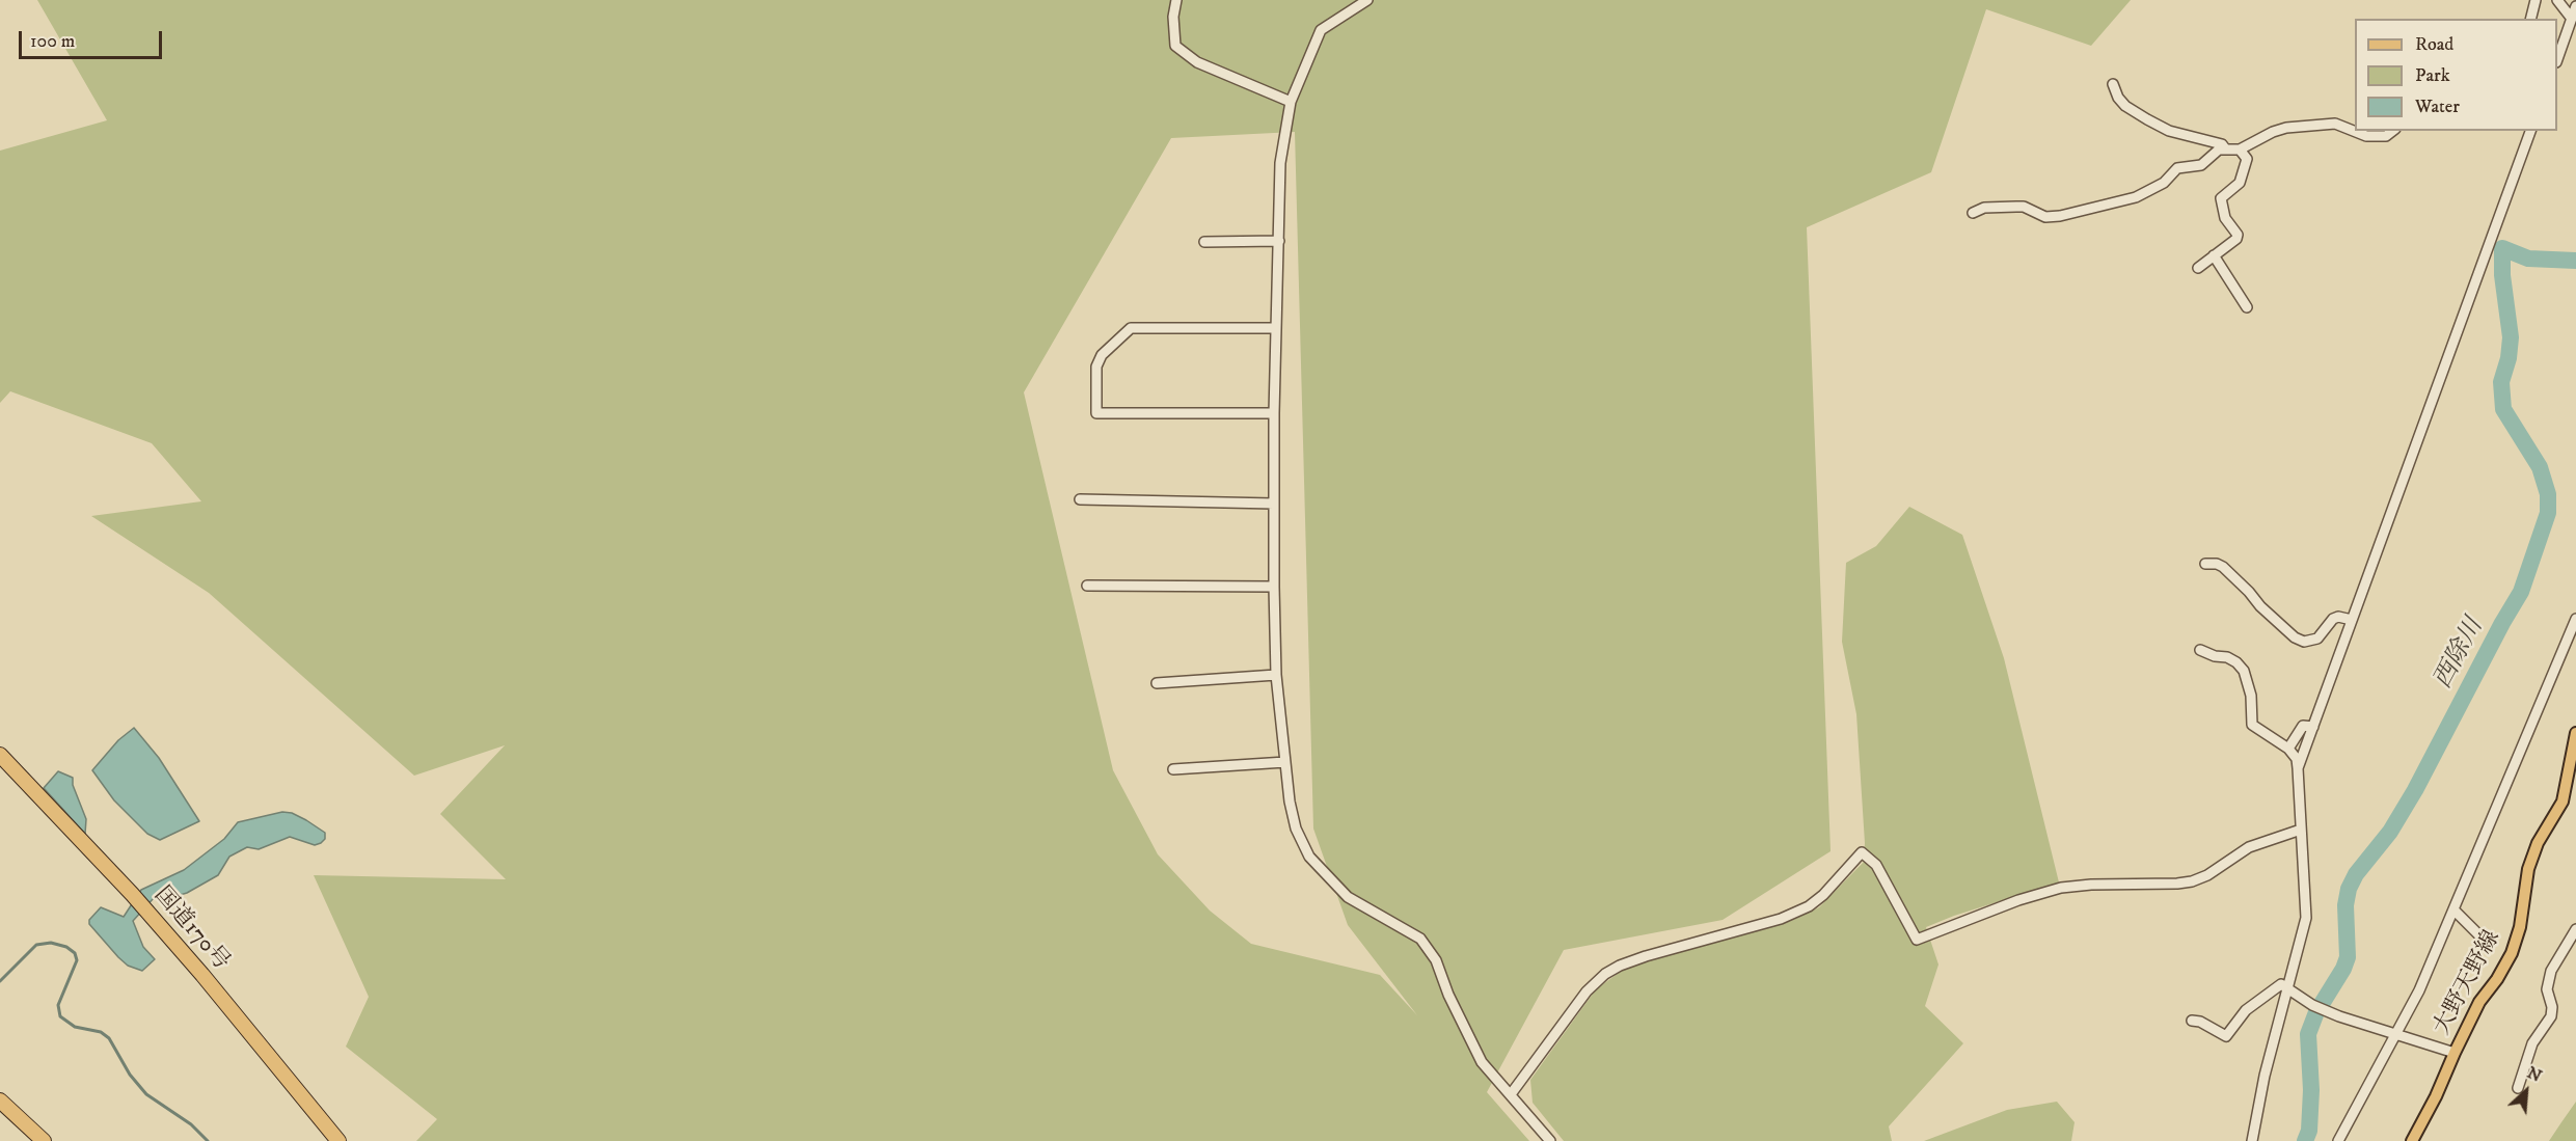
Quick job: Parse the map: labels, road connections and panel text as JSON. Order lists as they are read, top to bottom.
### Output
{
  "streets": {
    "highway": ["国道170号"],
    "main road": ["大野天野線"]
  },
  "water": ["西除川"],
  "legend": ["Road", "Park", "Water"],
  "scale_bar": "100 m",
  "north": "top right"
}
